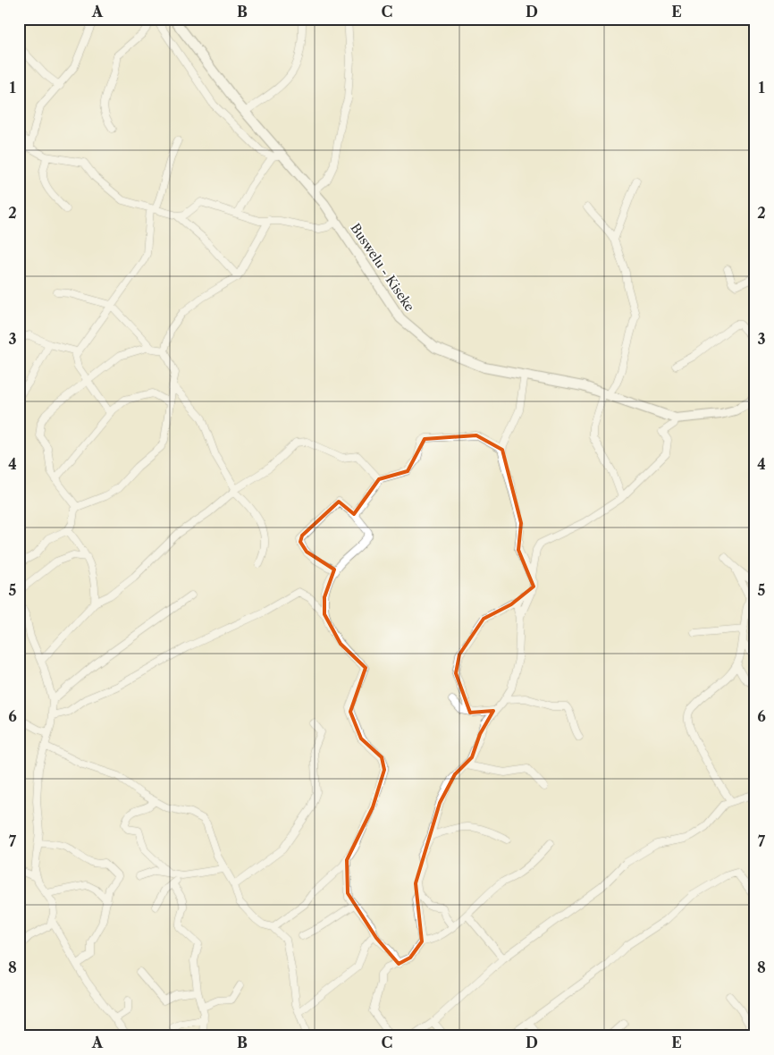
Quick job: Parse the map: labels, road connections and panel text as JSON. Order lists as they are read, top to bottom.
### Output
{
  "streets": {
    "main road": ["Buswelu - Kiseke"]
  },
  "grid": {
    "columns": [
      "A",
      "B",
      "C",
      "D",
      "E"
    ],
    "rows": [
      "1",
      "2",
      "3",
      "4",
      "5",
      "6",
      "7",
      "8"
    ]
  }
}
